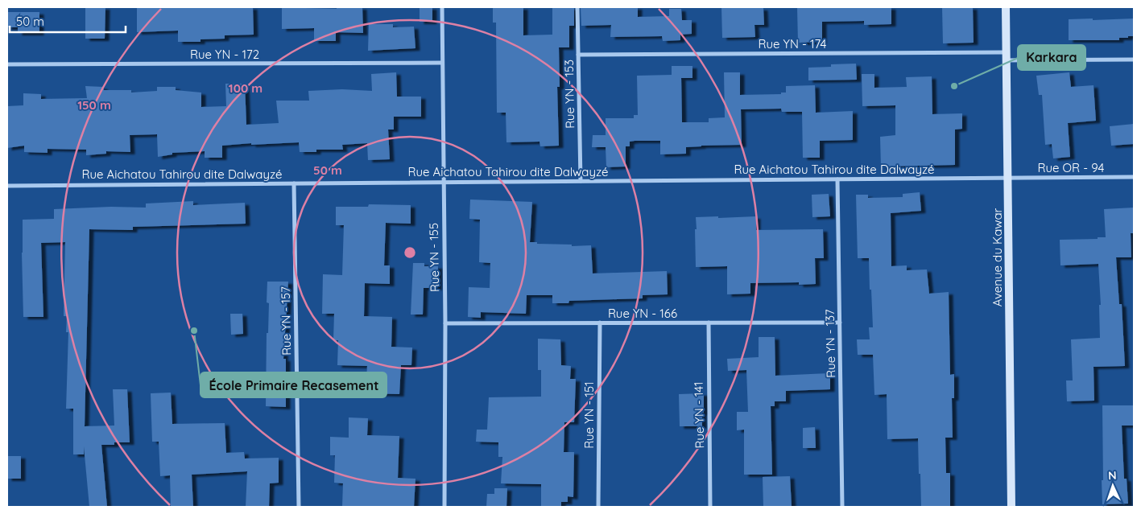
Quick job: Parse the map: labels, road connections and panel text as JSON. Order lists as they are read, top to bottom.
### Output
{
  "streets": {
    "street": [
      "Rue YN - 174",
      "Rue YN - 172",
      "Rue YN - 153",
      "Rue OR - 94",
      "Rue Aichatou Tahirou dite Dalwayzé",
      "Rue YN - 155",
      "Avenue du Kawar",
      "Rue YN - 166",
      "Rue YN - 157",
      "Rue YN - 137",
      "Rue YN - 151",
      "Rue YN - 141"
    ]
  },
  "crossings": [
    ["Rue YN - 174", "Rue YN - 153"],
    ["Rue YN - 174", "Avenue du Kawar"],
    ["Rue YN - 172", "Rue YN - 155"],
    ["Rue YN - 153", "Rue Aichatou Tahirou dite Dalwayzé"],
    ["Rue OR - 94", "Rue Aichatou Tahirou dite Dalwayzé"],
    ["Rue OR - 94", "Avenue du Kawar"],
    ["Rue Aichatou Tahirou dite Dalwayzé", "Rue YN - 155"],
    ["Rue Aichatou Tahirou dite Dalwayzé", "Avenue du Kawar"],
    ["Rue Aichatou Tahirou dite Dalwayzé", "Rue YN - 157"],
    ["Rue Aichatou Tahirou dite Dalwayzé", "Rue YN - 137"],
    ["Rue YN - 155", "Rue YN - 166"],
    ["Rue YN - 166", "Rue YN - 137"],
    ["Rue YN - 166", "Rue YN - 151"],
    ["Rue YN - 166", "Rue YN - 141"]
  ],
  "places": ["Karkara", "École Primaire Recasement"],
  "scale_bar": "50 m",
  "north": "top",
  "rings": ["100 m", "150 m", "50 m"]
}
